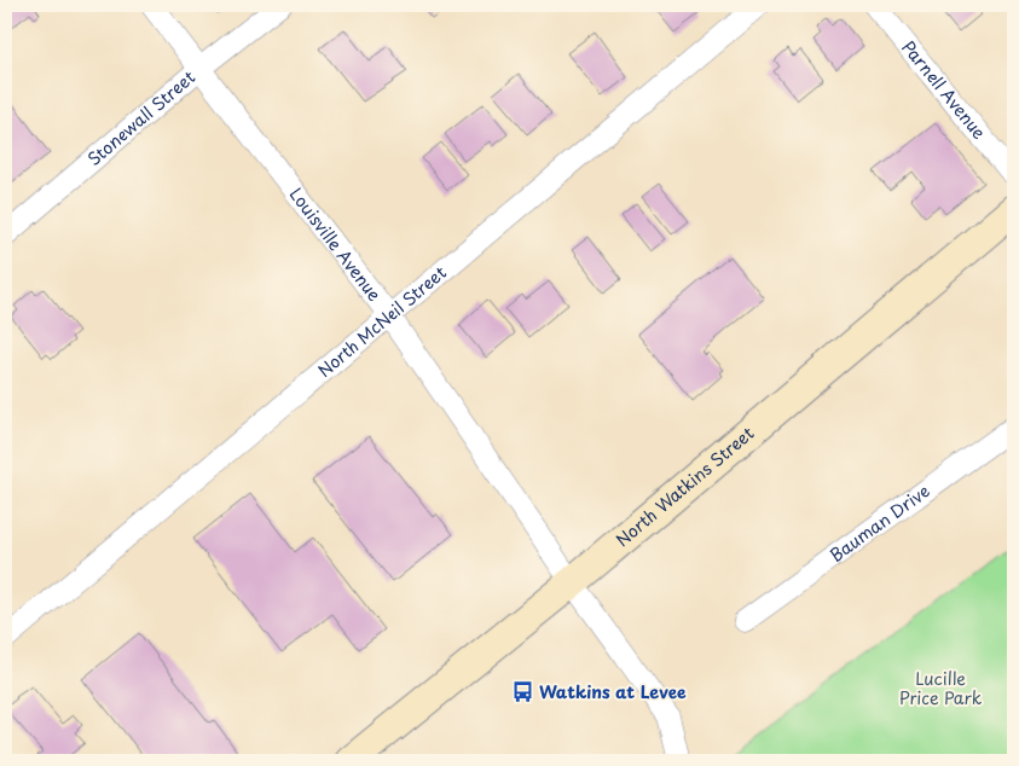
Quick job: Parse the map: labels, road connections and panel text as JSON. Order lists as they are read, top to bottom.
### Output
{
  "streets": {
    "main road": ["North Watkins Street"],
    "street": [
      "Parnell Avenue",
      "Stonewall Street",
      "Louisville Avenue",
      "North McNeil Street",
      "Bauman Drive"
    ]
  },
  "crossings": [
    ["Stonewall Street", "Louisville Avenue"],
    ["Louisville Avenue", "North McNeil Street"],
    ["Louisville Avenue", "North Watkins Street"]
  ],
  "parks": ["Lucille Price Park"],
  "places": {
    "bus stop": ["Watkins at Levee"]
  }
}
